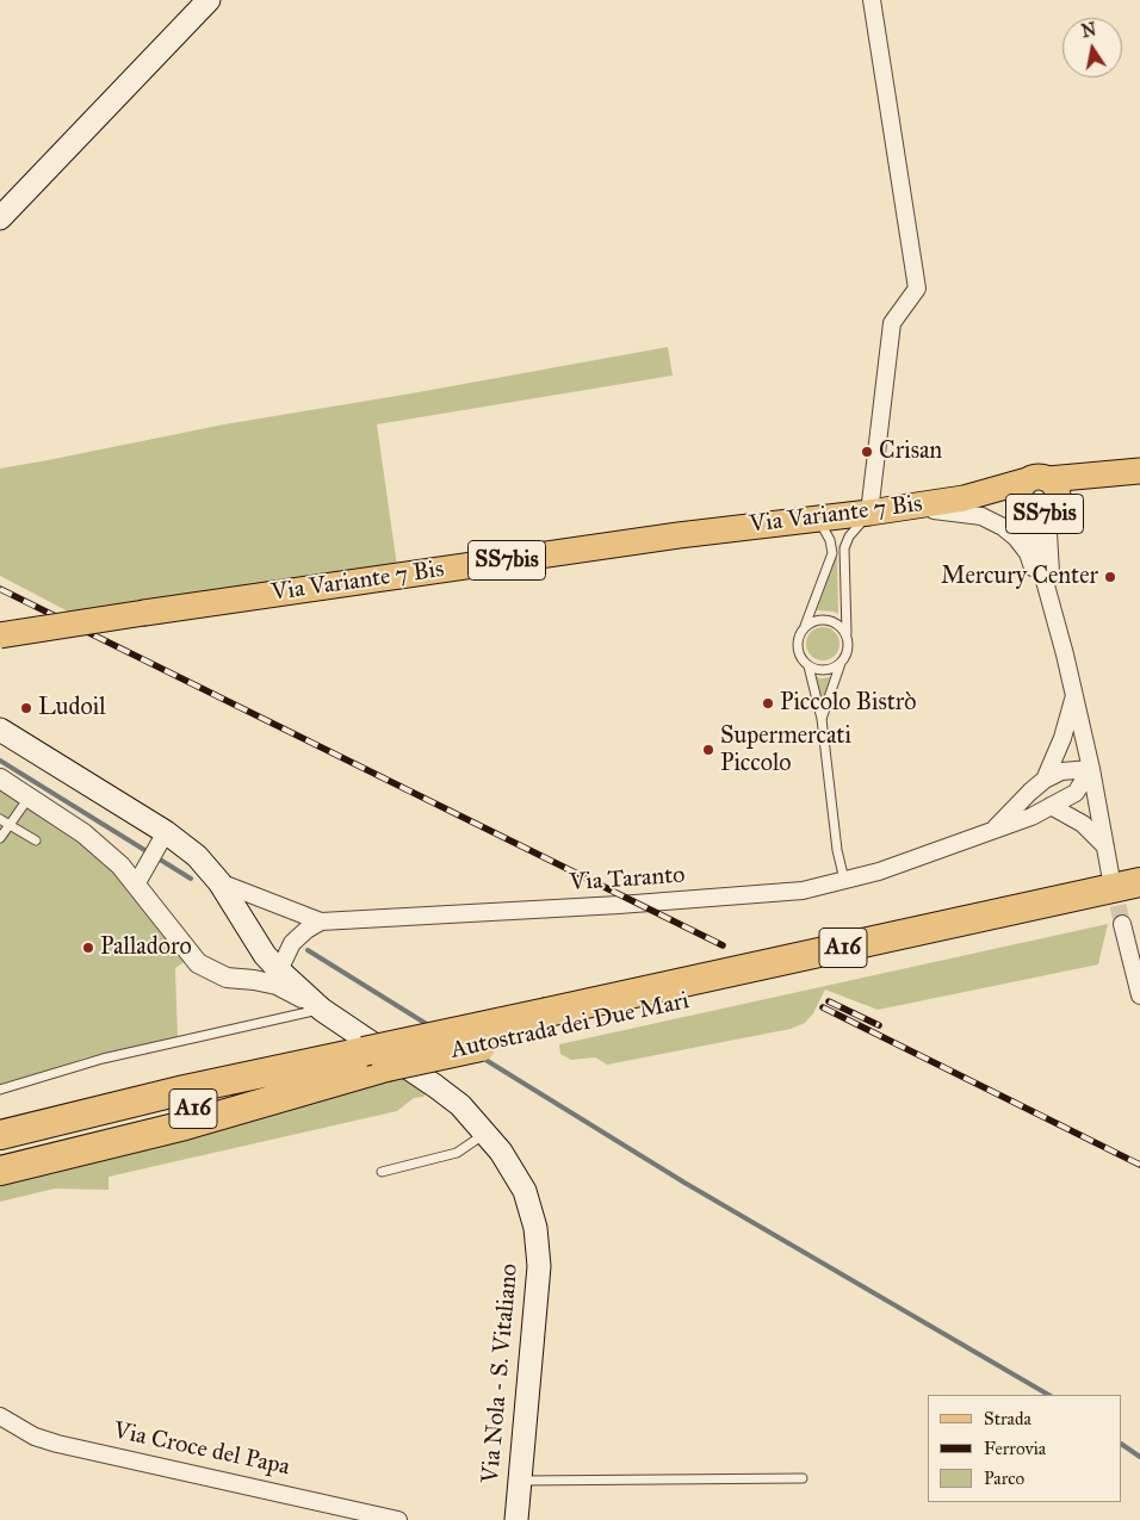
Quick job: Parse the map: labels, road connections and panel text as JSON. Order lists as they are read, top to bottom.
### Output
{
  "streets": {
    "highway": ["A16", "Autostrada dei Due Mari"],
    "main road": ["SS7bis", "Via Variante 7 Bis", "Via Nola - S. Vitaliano"],
    "street": ["Via Taranto", "Via Croce del Papa"]
  },
  "crossings": [
    ["SS7bis", "Via Variante 7 Bis"]
  ],
  "places": [
    "Crisan",
    "Mercury Center",
    "Piccolo Bistrò",
    "Ludoil",
    "Supermercati Piccolo",
    "Palladoro"
  ],
  "legend": ["Strada", "Ferrovia", "Parco"],
  "north": "top"
}
